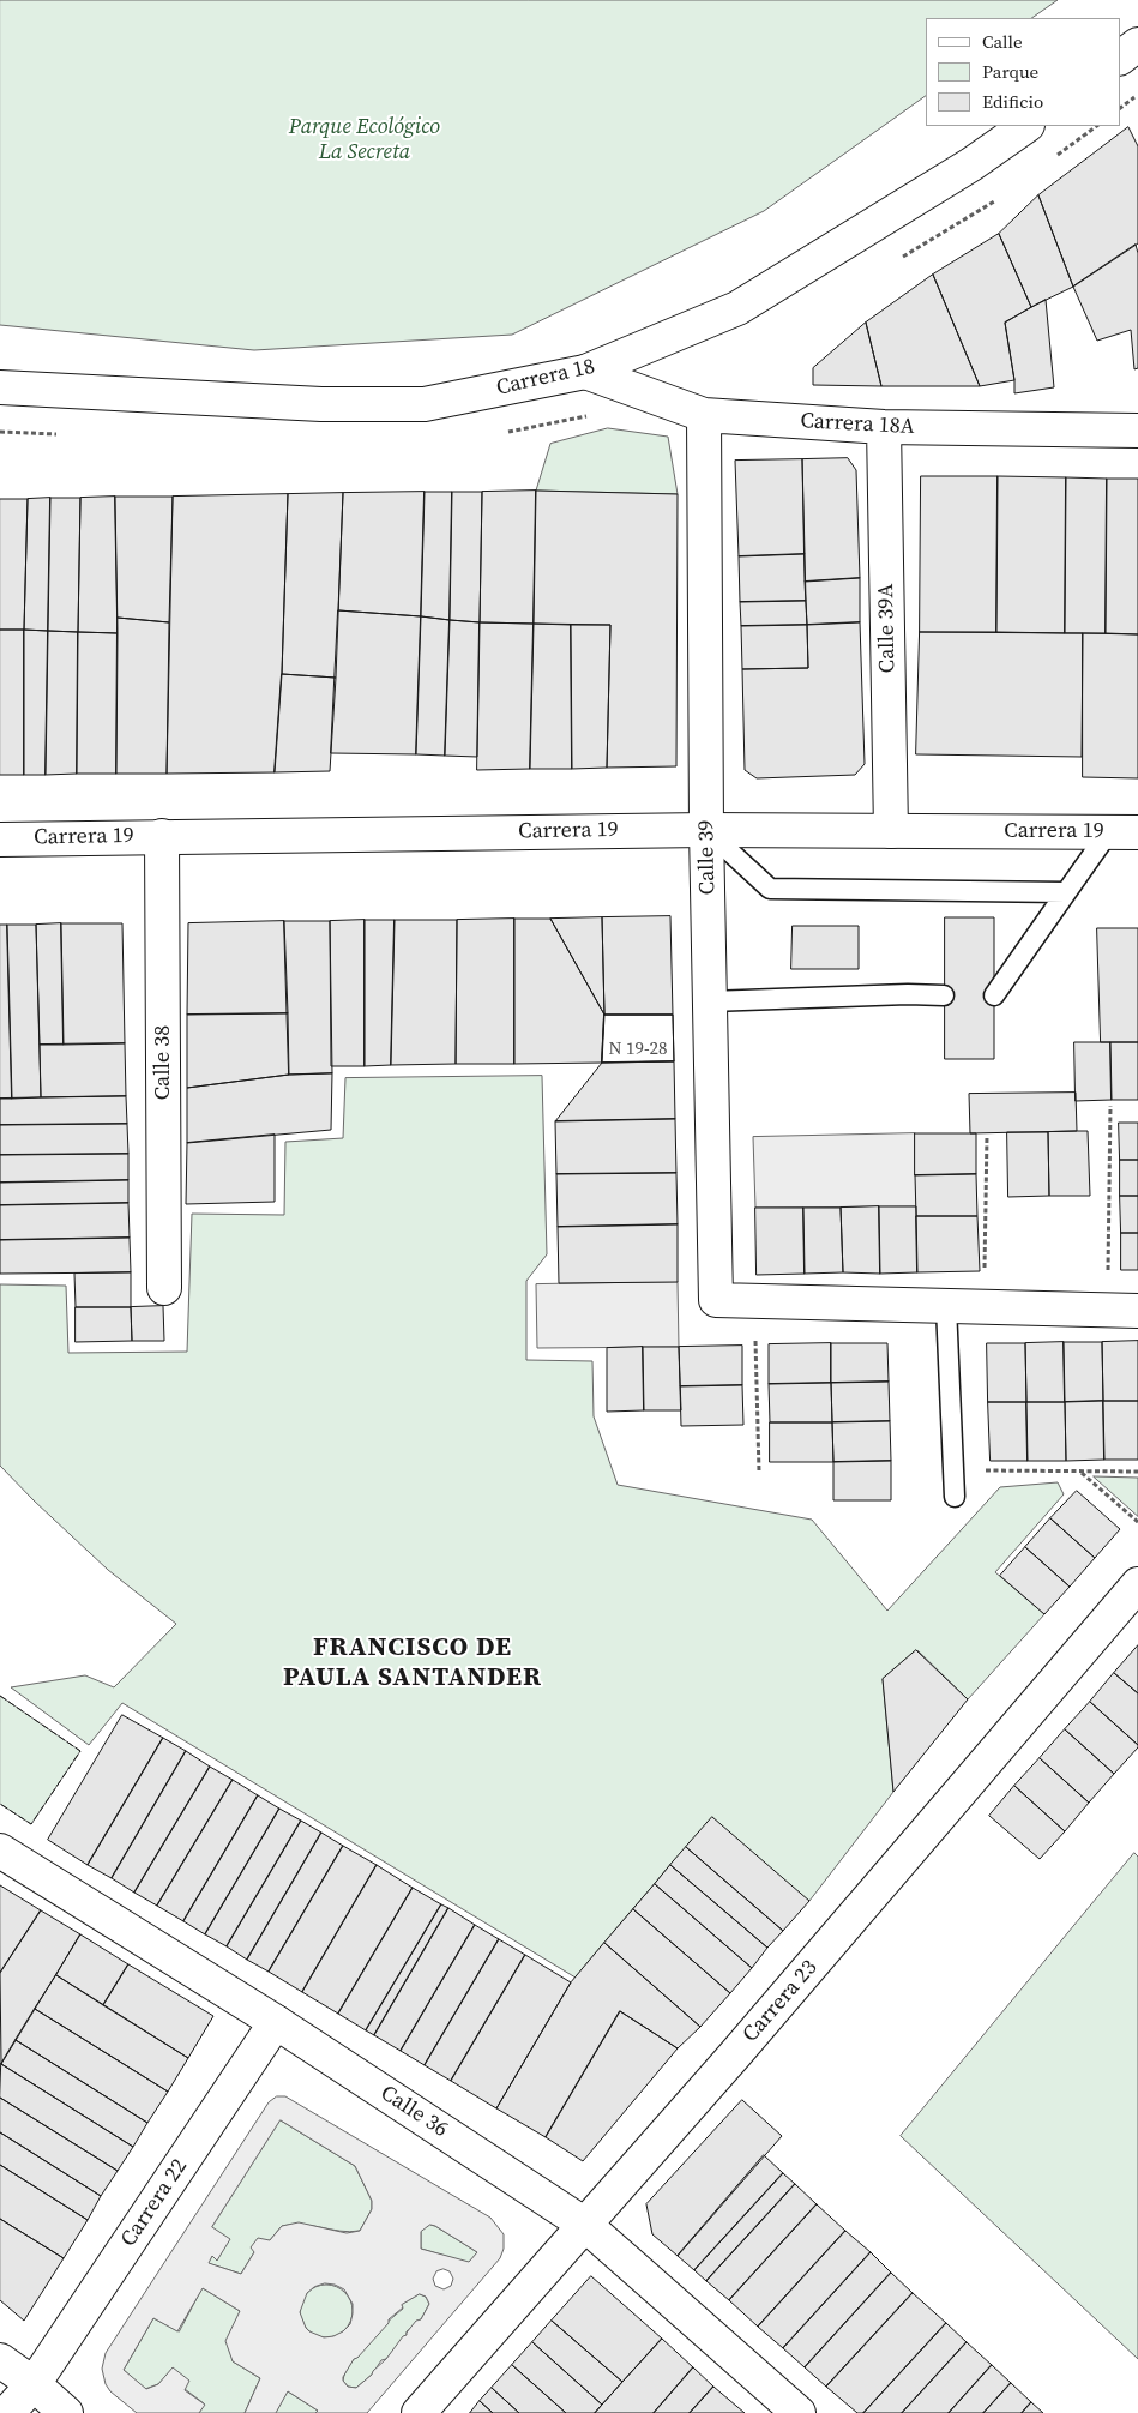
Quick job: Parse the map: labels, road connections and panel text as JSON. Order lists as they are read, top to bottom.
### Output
{
  "streets": {
    "street": [
      "Carrera 18",
      "Carrera 18A",
      "Calle 39A",
      "Carrera 19",
      "Calle 39",
      "Calle 38",
      "Carrera 23",
      "Calle 36",
      "Carrera 22"
    ]
  },
  "crossings": [
    ["Carrera 18", "Carrera 18A"],
    ["Carrera 18A", "Calle 39A"],
    ["Carrera 18A", "Calle 39"],
    ["Calle 39A", "Carrera 19"],
    ["Carrera 19", "Calle 39"],
    ["Carrera 19", "Calle 38"],
    ["Carrera 23", "Calle 36"],
    ["Calle 36", "Carrera 22"]
  ],
  "districts": ["FRANCISCO DE PAULA SANTANDER"],
  "parks": ["Parque Ecológico La Secreta"],
  "house_numbers": ["N 19-28"],
  "legend": ["Calle", "Parque", "Edificio"]
}
